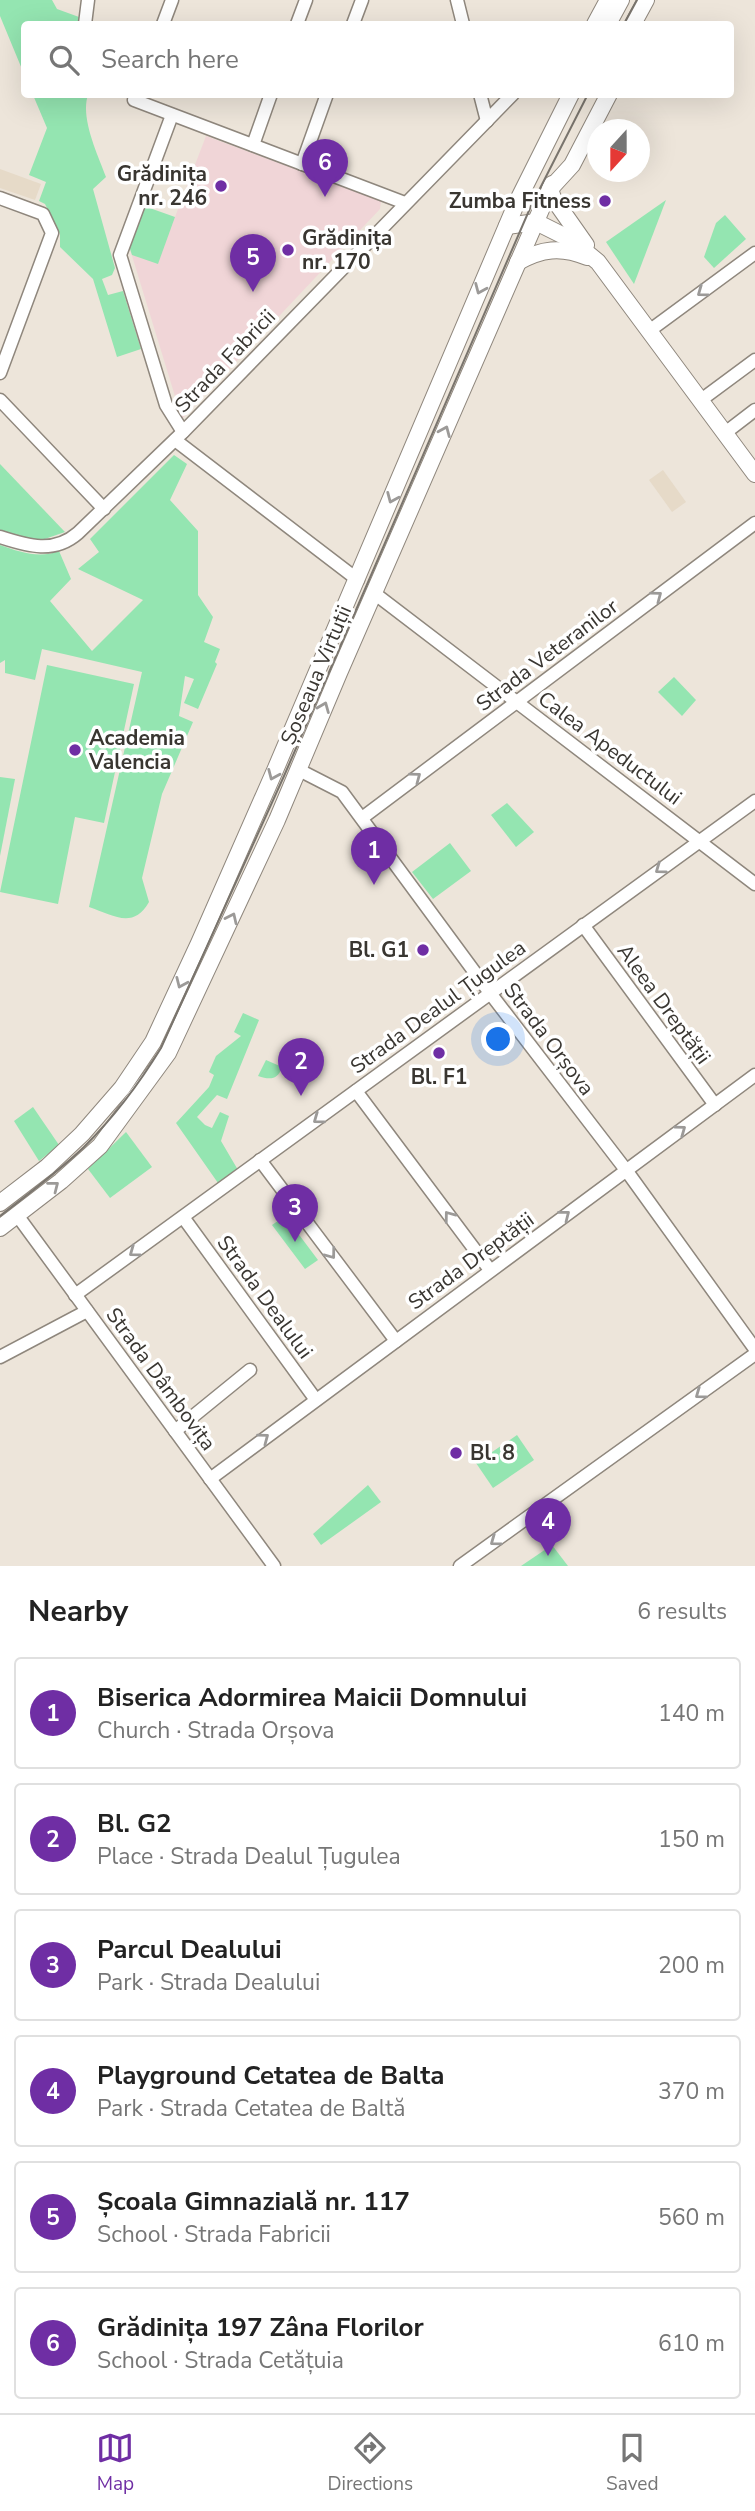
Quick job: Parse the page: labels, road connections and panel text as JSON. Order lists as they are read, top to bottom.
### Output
{
  "streets": {
    "main road": ["Șoseaua Virtuții"],
    "street": [
      "Strada Fabricii",
      "Strada Veteranilor",
      "Calea Apeductului",
      "Aleea Dreptății",
      "Strada Dealul Țugulea",
      "Strada Orșova",
      "Strada Dreptății",
      "Strada Dealului",
      "Strada Dâmbovița"
    ]
  },
  "crossings": [
    ["Strada Veteranilor", "Calea Apeductului"],
    ["Strada Veteranilor", "Strada Orșova"],
    ["Șoseaua Virtuții", "Calea Apeductului"],
    ["Șoseaua Virtuții", "Strada Orșova"],
    ["Șoseaua Virtuții", "Strada Dâmbovița"],
    ["Calea Apeductului", "Strada Dealul Țugulea"],
    ["Aleea Dreptății", "Strada Dealul Țugulea"],
    ["Aleea Dreptății", "Strada Dreptății"],
    ["Strada Dealul Țugulea", "Strada Orșova"],
    ["Strada Dealul Țugulea", "Strada Dealului"],
    ["Strada Dealul Țugulea", "Strada Dâmbovița"],
    ["Strada Orșova", "Strada Dreptății"],
    ["Strada Dreptății", "Strada Dealului"],
    ["Strada Dreptății", "Strada Dâmbovița"]
  ],
  "one_way": ["Strada Veteranilor", "Strada Dealul Țugulea", "Strada Dreptății"],
  "places": [
    "Grădinița nr. 246",
    "Zumba Fitness",
    "Grădinița nr. 170",
    "Academia Valencia",
    "Bl. G1",
    "Bl. F1",
    "Bl. 8"
  ],
  "north": "bottom",
  "page": {
    "search": "Search here",
    "pins": [
      "6",
      "5",
      "1",
      "2",
      "3",
      "4"
    ],
    "heading": ["Nearby", "6 results"],
    "list": [
      {
        "mark": "1",
        "name": "Biserica Adormirea Maicii Domnului",
        "note": "Church · Strada Orșova",
        "value": "140 m"
      },
      {
        "mark": "2",
        "name": "Bl. G2",
        "note": "Place · Strada Dealul Țugulea",
        "value": "150 m"
      },
      {
        "mark": "3",
        "name": "Parcul Dealului",
        "note": "Park · Strada Dealului",
        "value": "200 m"
      },
      {
        "mark": "4",
        "name": "Playground Cetatea de Balta",
        "note": "Park · Strada Cetatea de Baltă",
        "value": "370 m"
      },
      {
        "mark": "5",
        "name": "Școala Gimnazială nr. 117",
        "note": "School · Strada Fabricii",
        "value": "560 m"
      },
      {
        "mark": "6",
        "name": "Grădinița 197 Zâna Florilor",
        "note": "School · Strada Cetățuia",
        "value": "610 m"
      }
    ],
    "nav": ["Map", "Directions", "Saved"]
  }
}
